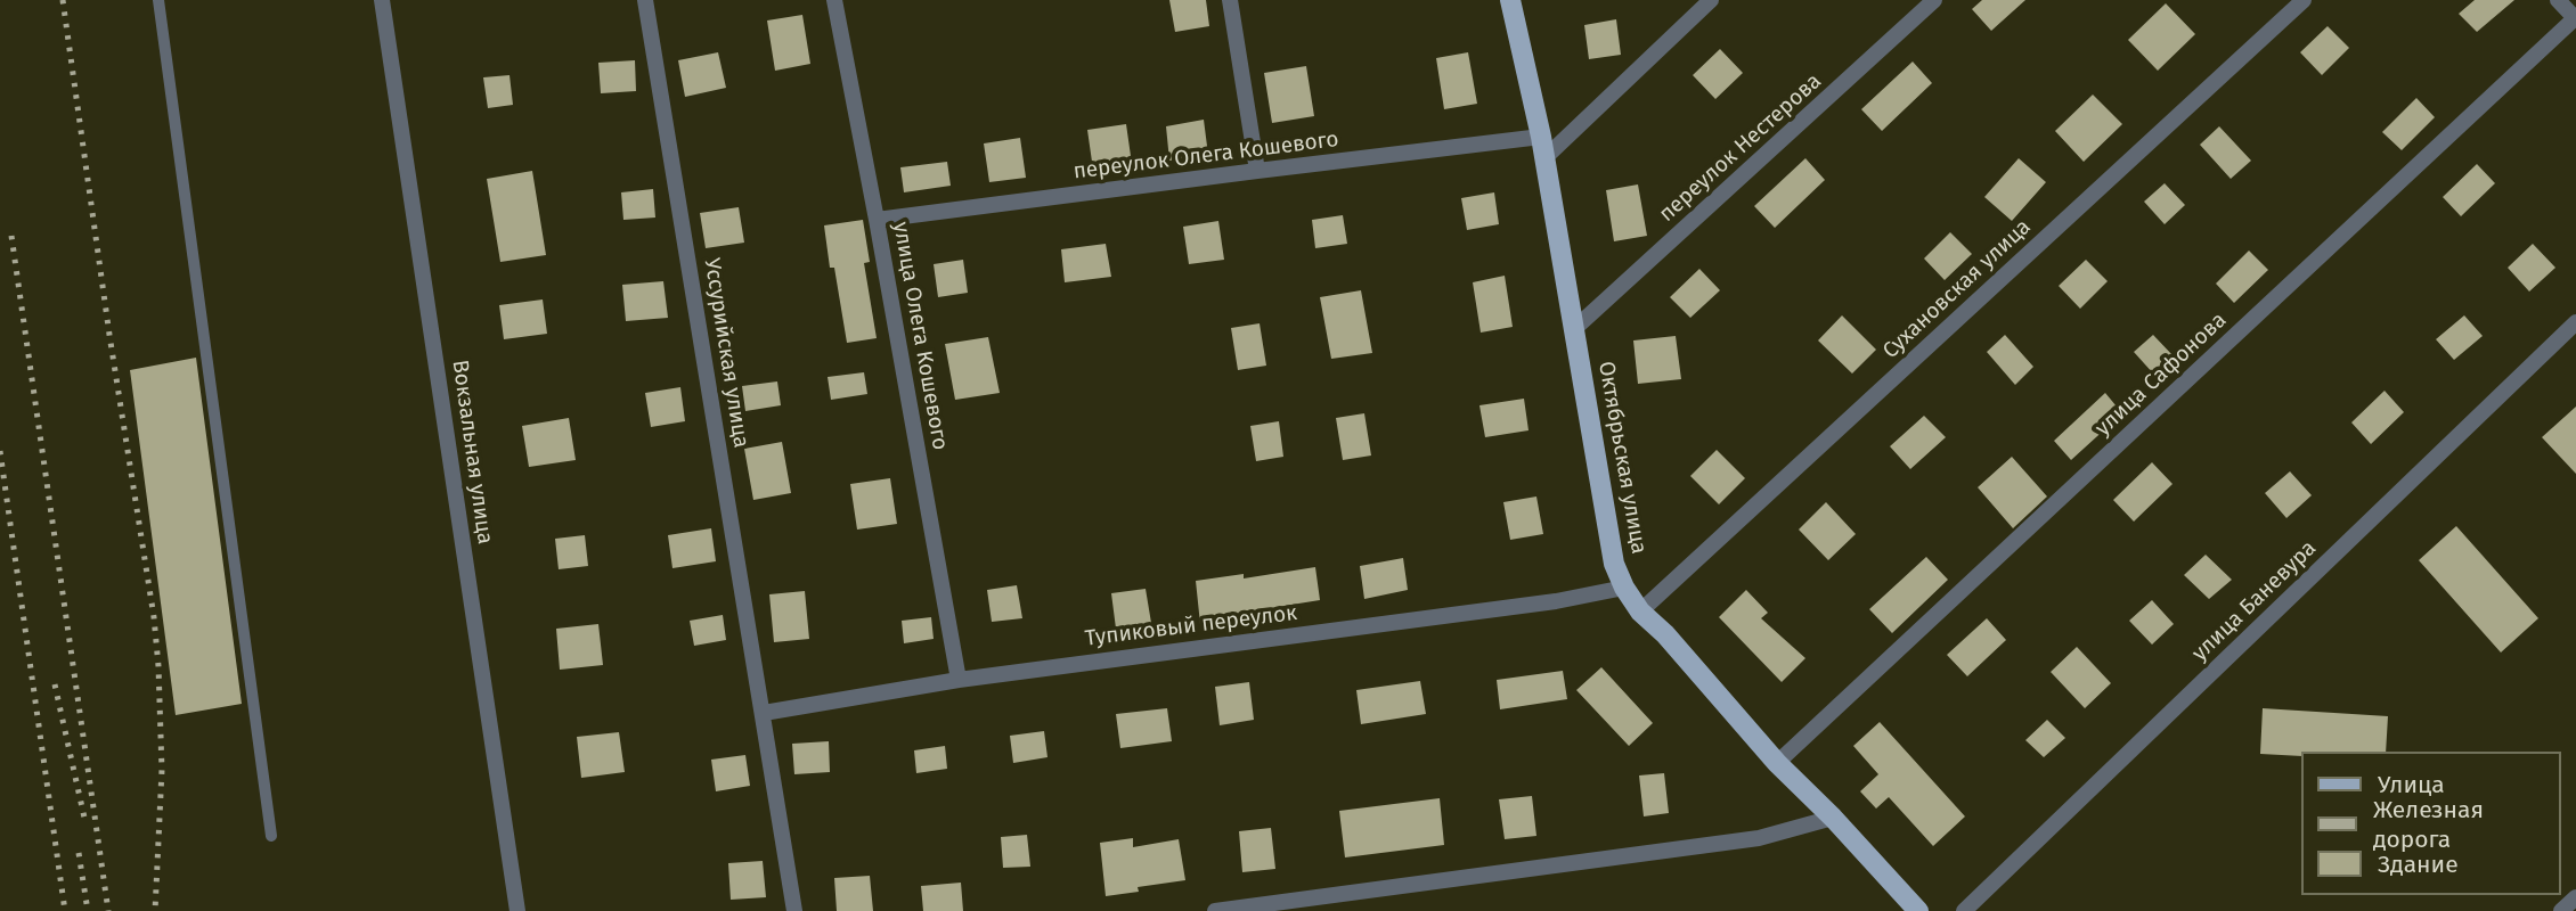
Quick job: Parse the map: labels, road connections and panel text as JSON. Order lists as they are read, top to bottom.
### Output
{
  "streets": {
    "main road": ["Октябрьская улица"],
    "street": [
      "переулок Нестерова",
      "переулок Олега Кошевого",
      "Сухановская улица",
      "улица Олега Кошевого",
      "Уссурийская улица",
      "улица Сафонова",
      "Вокзальная улица",
      "улица Баневура",
      "Тупиковый переулок"
    ]
  },
  "crossings": [
    ["переулок Нестерова", "Октябрьская улица"],
    ["переулок Олега Кошевого", "улица Олега Кошевого"],
    ["переулок Олега Кошевого", "Октябрьская улица"],
    ["Сухановская улица", "Октябрьская улица"],
    ["улица Олега Кошевого", "Тупиковый переулок"],
    ["Уссурийская улица", "Тупиковый переулок"],
    ["улица Сафонова", "Октябрьская улица"],
    ["Октябрьская улица", "Тупиковый переулок"]
  ],
  "legend": ["Улица", "Железная дорога", "Здание"]
}
